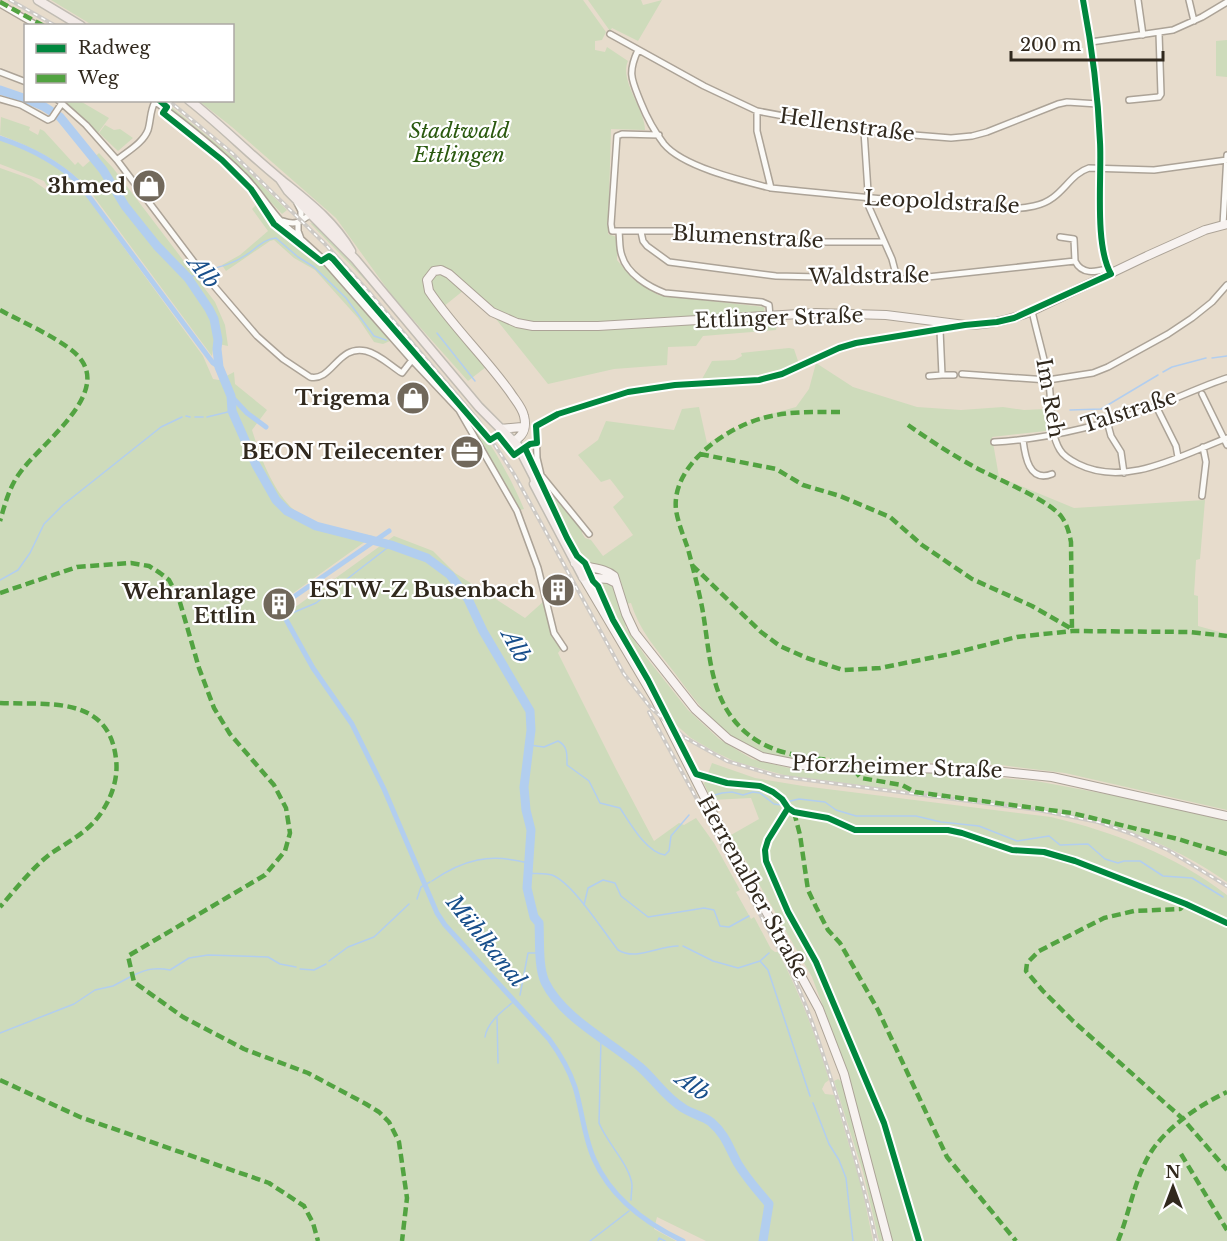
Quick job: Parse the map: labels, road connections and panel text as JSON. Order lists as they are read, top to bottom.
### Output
{
  "streets": {
    "main road": ["Ettlinger Straße", "Pforzheimer Straße", "Herrenalber Straße"],
    "street": [
      "Hellenstraße",
      "Leopoldstraße",
      "Blumenstraße",
      "Waldstraße",
      "Im Reh",
      "Talstraße"
    ]
  },
  "crossings": [
    ["Hellenstraße", "Leopoldstraße"],
    ["Leopoldstraße", "Blumenstraße"],
    ["Blumenstraße", "Waldstraße"],
    ["Waldstraße", "Ettlinger Straße"],
    ["Ettlinger Straße", "Im Reh"],
    ["Im Reh", "Talstraße"]
  ],
  "water": ["Alb", "Mühlkanal"],
  "parks": ["Stadtwald Ettlingen"],
  "places": {
    "shop": ["3hmed", "Trigema"],
    "office": ["BEON Teilecenter"],
    "building": ["ESTW-Z Busenbach", "Wehranlage Ettlin"]
  },
  "legend": ["Radweg", "Weg"],
  "scale_bar": "200 m",
  "north": "top"
}
